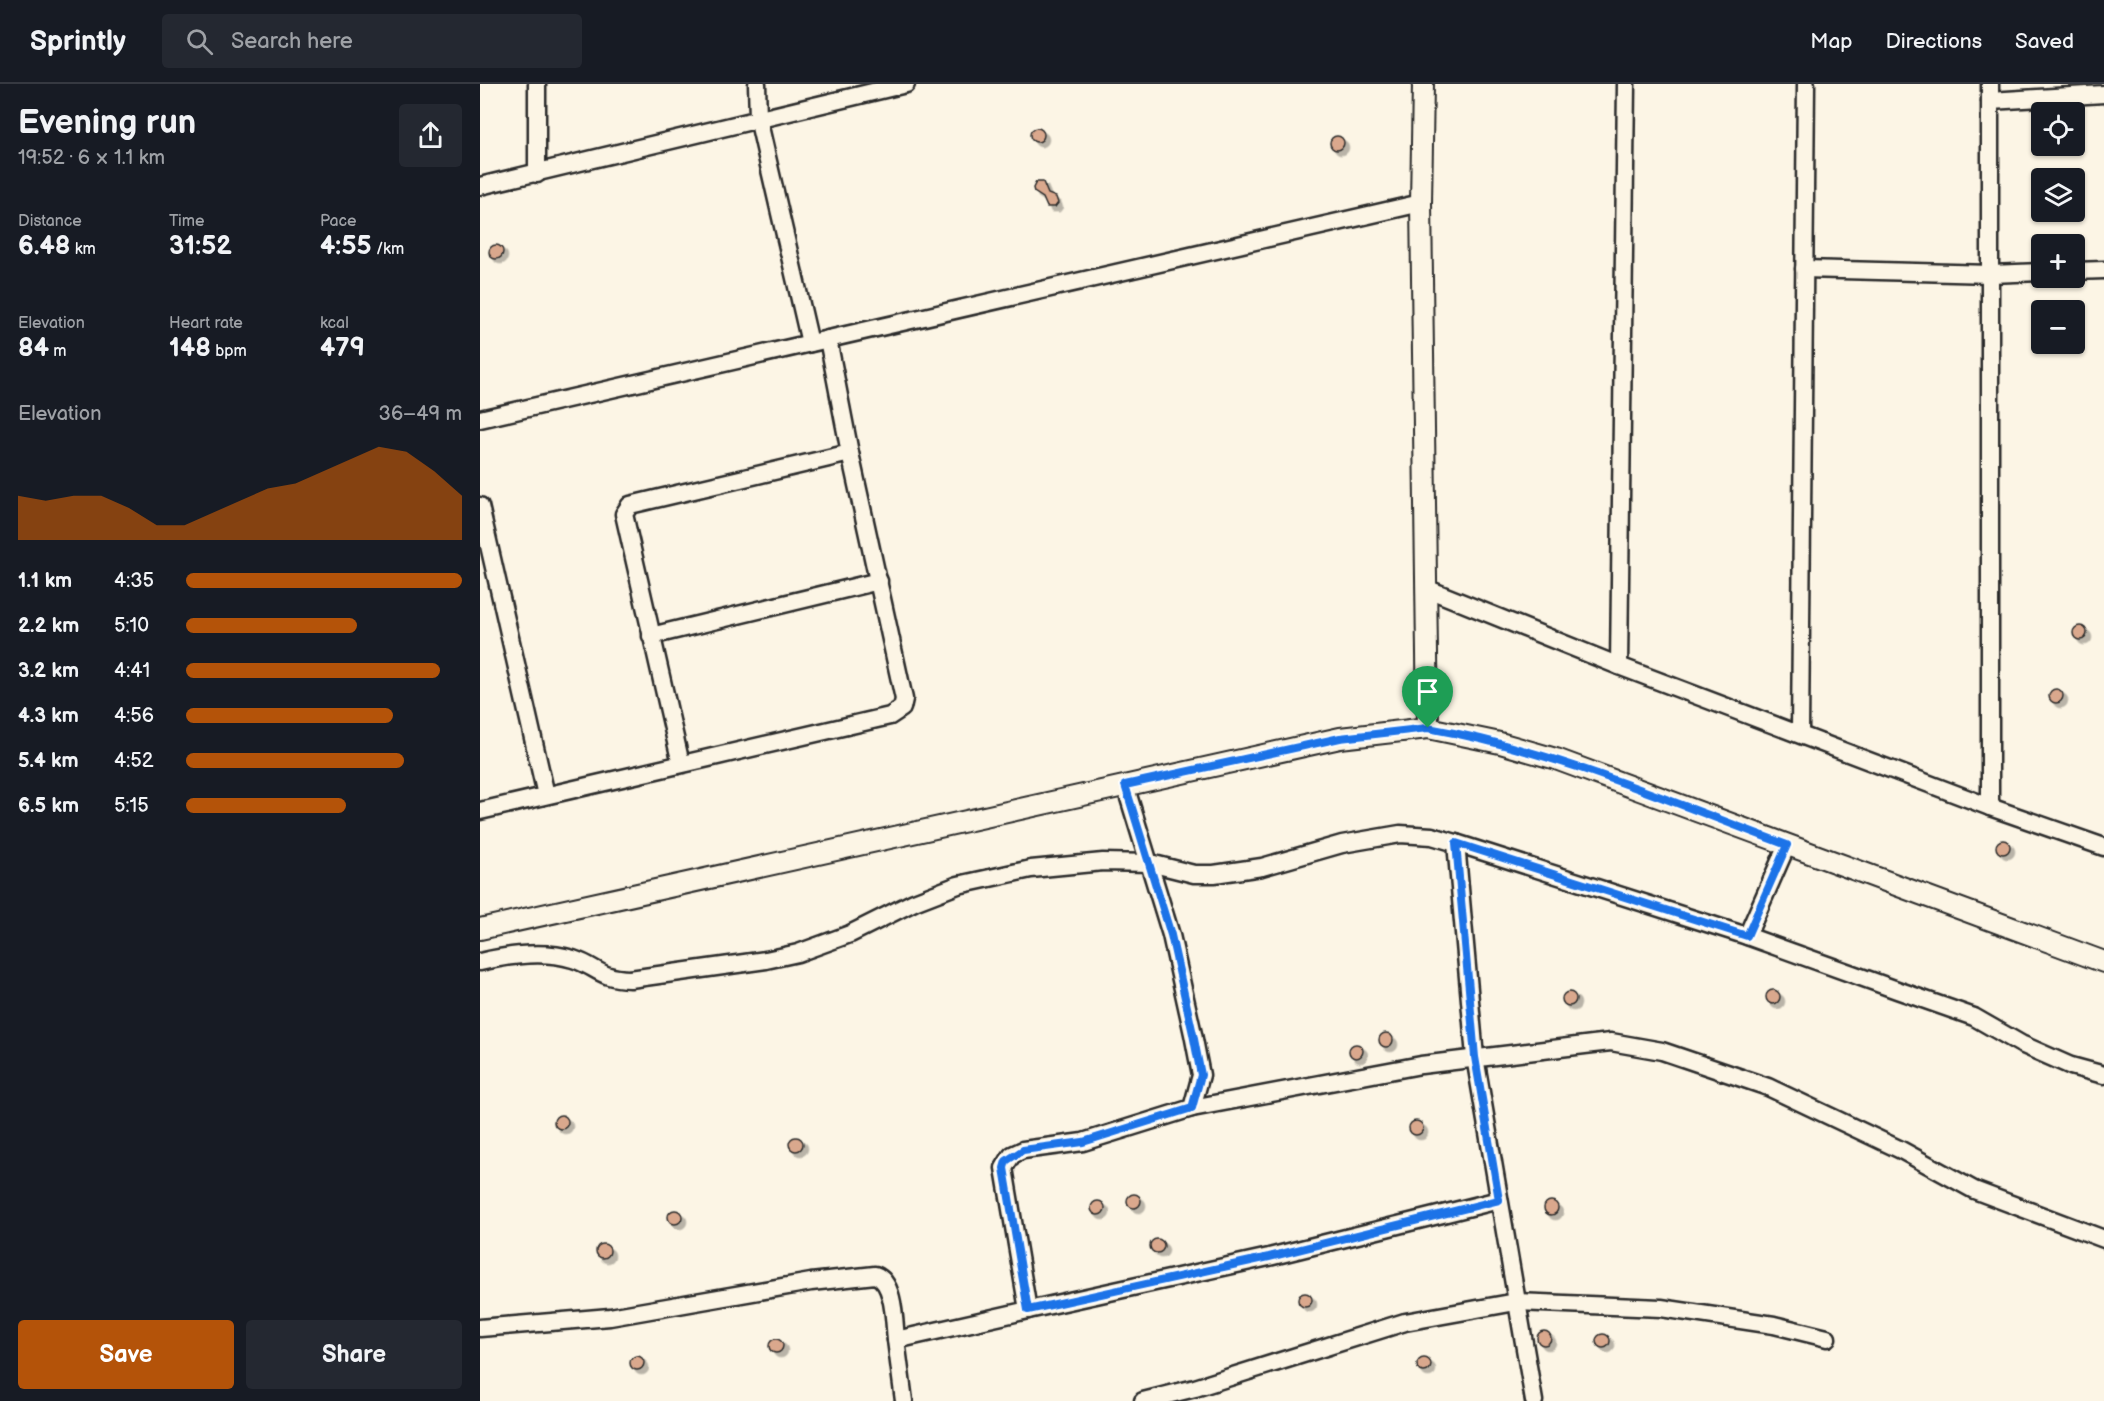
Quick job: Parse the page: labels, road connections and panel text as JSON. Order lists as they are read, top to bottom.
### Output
{
  "page": {
    "header": "Sprintly",
    "search": "Search here",
    "nav": ["Map", "Directions", "Saved"],
    "heading": ["Evening run", "19:52 · 6 × 1.1 km"],
    "map_buttons": ["+", "−"],
    "stats": [
      ["Distance", "6.48 km"],
      ["Time", "31:52"],
      ["Pace", "4:55 /km"],
      ["Elevation", "84 m"],
      ["Heart rate", "148 bpm"],
      ["kcal", "479"]
    ],
    "chart": ["Elevation", "36–49 m"],
    "list": [
      {
        "name": "1.1 km",
        "note": "4:35"
      },
      {
        "name": "2.2 km",
        "note": "5:10"
      },
      {
        "name": "3.2 km",
        "note": "4:41"
      },
      {
        "name": "4.3 km",
        "note": "4:56"
      },
      {
        "name": "5.4 km",
        "note": "4:52"
      },
      {
        "name": "6.5 km",
        "note": "5:15"
      }
    ],
    "buttons": ["Save", "Share"]
  }
}
